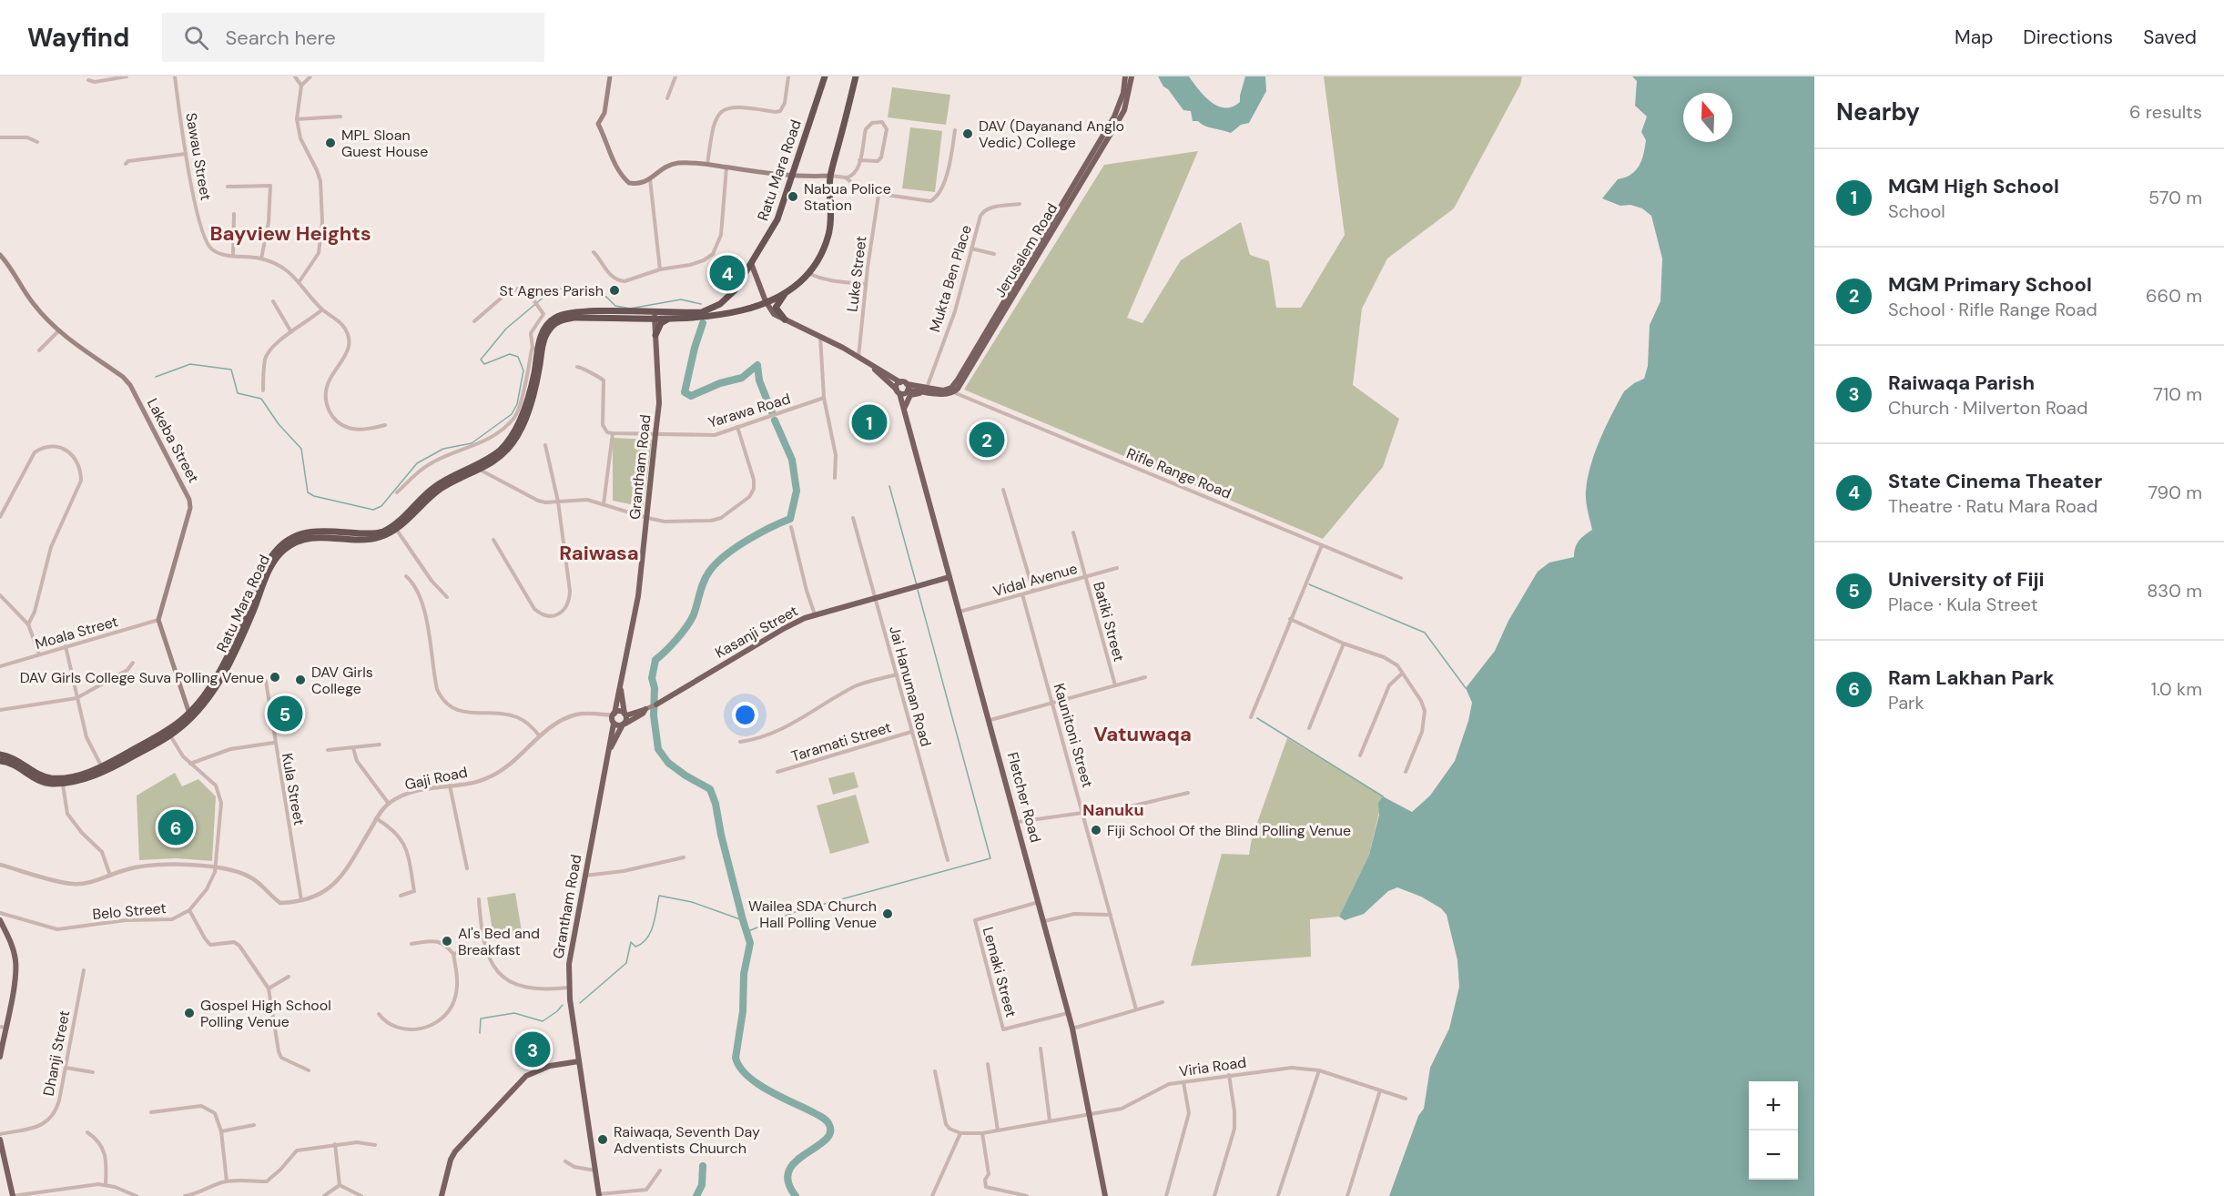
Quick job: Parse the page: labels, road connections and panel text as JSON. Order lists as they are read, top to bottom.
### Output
{
  "streets": {
    "highway": ["Ratu Mara Road"],
    "main road": [
      "Jerusalem Road",
      "Lakeba Street",
      "Grantham Road",
      "Kasanji Street",
      "Fletcher Road"
    ],
    "street": [
      "Sawau Street",
      "Luke Street",
      "Mukta Ben Place",
      "Yarawa Road",
      "Rifle Range Road",
      "Vidal Avenue",
      "Batiki Street",
      "Moala Street",
      "Jai Hanuman Road",
      "Kaunitoni Street",
      "Taramati Street",
      "Gaji Road",
      "Kula Street",
      "Belo Street",
      "Lemaki Street",
      "Dhanji Street",
      "Viria Road"
    ]
  },
  "crossings": [
    ["Ratu Mara Road", "Grantham Road"],
    ["Jerusalem Road", "Rifle Range Road"],
    ["Yarawa Road", "Grantham Road"],
    ["Lakeba Street", "Moala Street"],
    ["Grantham Road", "Kasanji Street"],
    ["Grantham Road", "Gaji Road"],
    ["Vidal Avenue", "Batiki Street"],
    ["Vidal Avenue", "Kaunitoni Street"],
    ["Vidal Avenue", "Fletcher Road"],
    ["Kasanji Street", "Jai Hanuman Road"],
    ["Kasanji Street", "Gaji Road"],
    ["Kasanji Street", "Fletcher Road"],
    ["Jai Hanuman Road", "Taramati Street"],
    ["Gaji Road", "Kula Street"],
    ["Fletcher Road", "Lemaki Street"],
    ["Fletcher Road", "Viria Road"]
  ],
  "districts": [
    "Bayview Heights",
    "Raiwasa",
    "Vatuwaqa",
    "Nanuku"
  ],
  "places": [
    "DAV (Dayanand Anglo Vedic) College",
    "MPL Sloan Guest House",
    "Nabua Police Station",
    "St Agnes Parish",
    "DAV Girls College Suva Polling Venue",
    "DAV Girls College",
    "Fiji School Of the Blind Polling Venue",
    "Wailea SDA Church Hall Polling Venue",
    "Al's Bed and Breakfast",
    "Gospel High School Polling Venue",
    "Raiwaqa, Seventh Day Adventists Chuurch"
  ],
  "north": "top",
  "page": {
    "header": "Wayfind",
    "search": "Search here",
    "nav": ["Map", "Directions", "Saved"],
    "heading": ["Nearby", "6 results"],
    "list": [
      {
        "mark": "1",
        "name": "MGM High School",
        "note": "School",
        "value": "570 m"
      },
      {
        "mark": "2",
        "name": "MGM Primary School",
        "note": "School · Rifle Range Road",
        "value": "660 m"
      },
      {
        "mark": "3",
        "name": "Raiwaqa Parish",
        "note": "Church · Milverton Road",
        "value": "710 m"
      },
      {
        "mark": "4",
        "name": "State Cinema Theater",
        "note": "Theatre · Ratu Mara Road",
        "value": "790 m"
      },
      {
        "mark": "5",
        "name": "University of Fiji",
        "note": "Place · Kula Street",
        "value": "830 m"
      },
      {
        "mark": "6",
        "name": "Ram Lakhan Park",
        "note": "Park",
        "value": "1.0 km"
      }
    ],
    "pins": [
      "4",
      "1",
      "2",
      "5",
      "6",
      "3"
    ],
    "map_buttons": ["+", "−"]
  }
}
